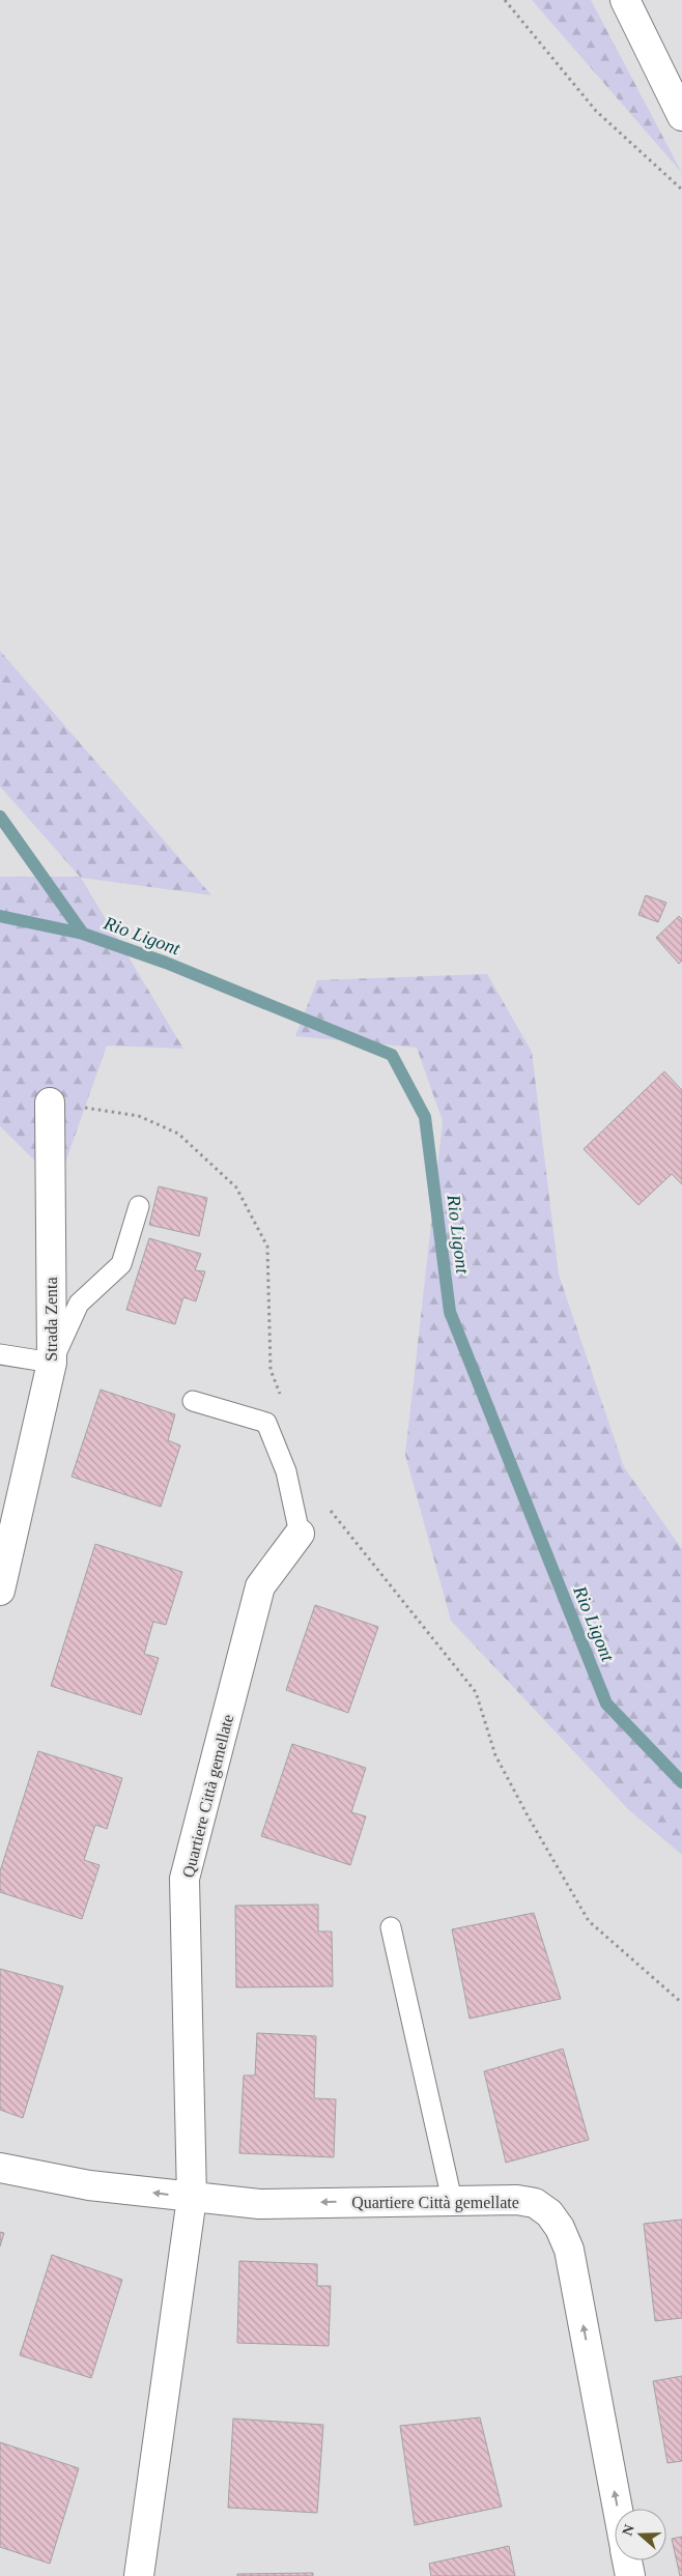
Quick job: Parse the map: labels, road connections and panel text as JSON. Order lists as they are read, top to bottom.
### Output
{
  "streets": {
    "street": ["Strada Zenta", "Quartiere Città gemellate"]
  },
  "one_way": ["Quartiere Città gemellate"],
  "water": ["Rio Ligont"],
  "north": "left"
}
